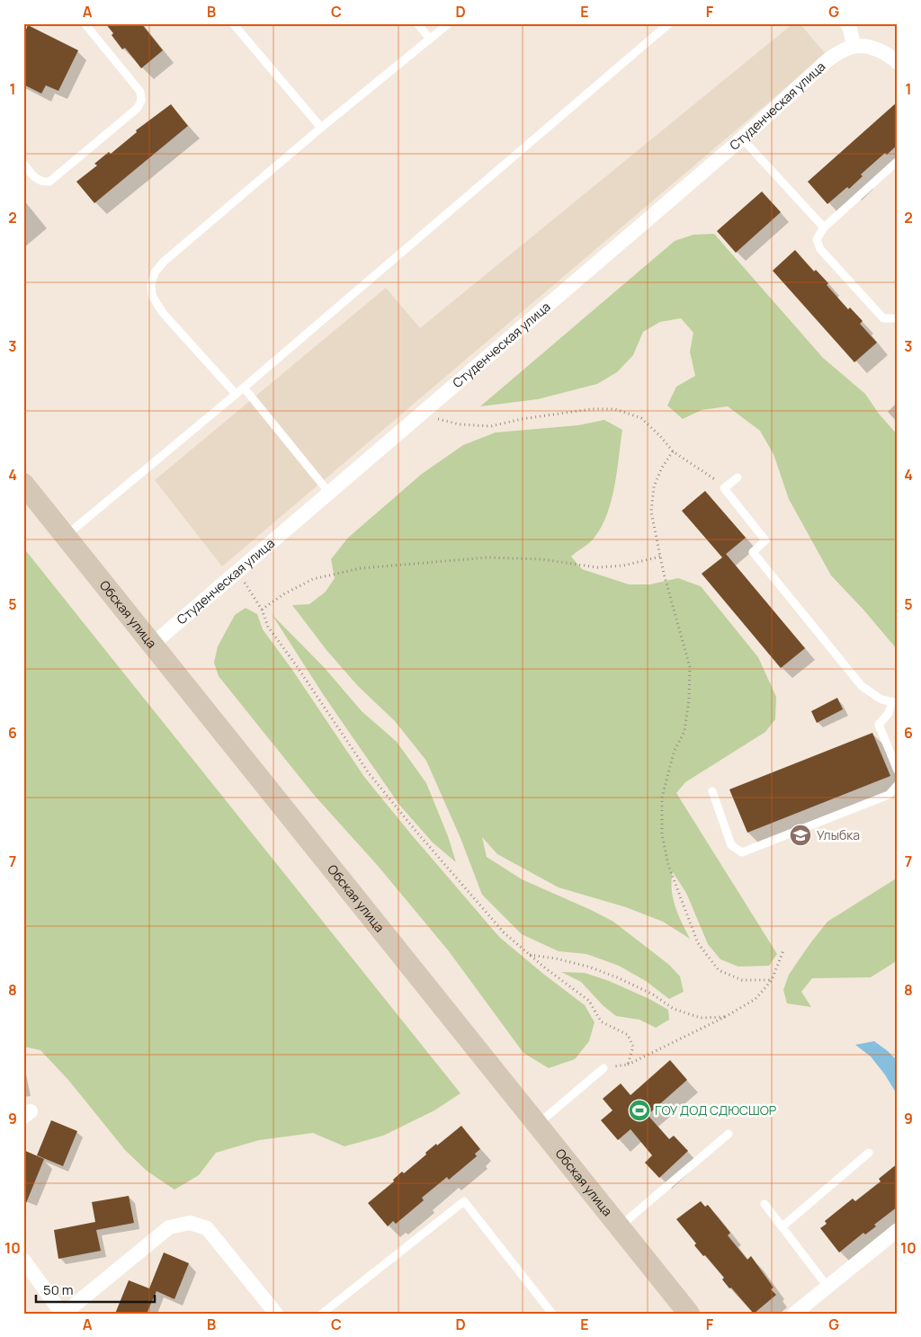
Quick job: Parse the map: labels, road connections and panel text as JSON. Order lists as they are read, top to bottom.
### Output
{
  "streets": {
    "street": ["Студенческая улица", "Обская улица"]
  },
  "crossings": [
    ["Студенческая улица", "Обская улица"]
  ],
  "places": {
    "school or university": ["Улыбка"],
    "sports": ["ГОУ ДОД СДЮСШОР"]
  },
  "scale_bar": "50 m",
  "grid": {
    "columns": [
      "A",
      "B",
      "C",
      "D",
      "E",
      "F",
      "G"
    ],
    "rows": [
      "1",
      "2",
      "3",
      "4",
      "5",
      "6",
      "7",
      "8",
      "9",
      "10"
    ]
  }
}
